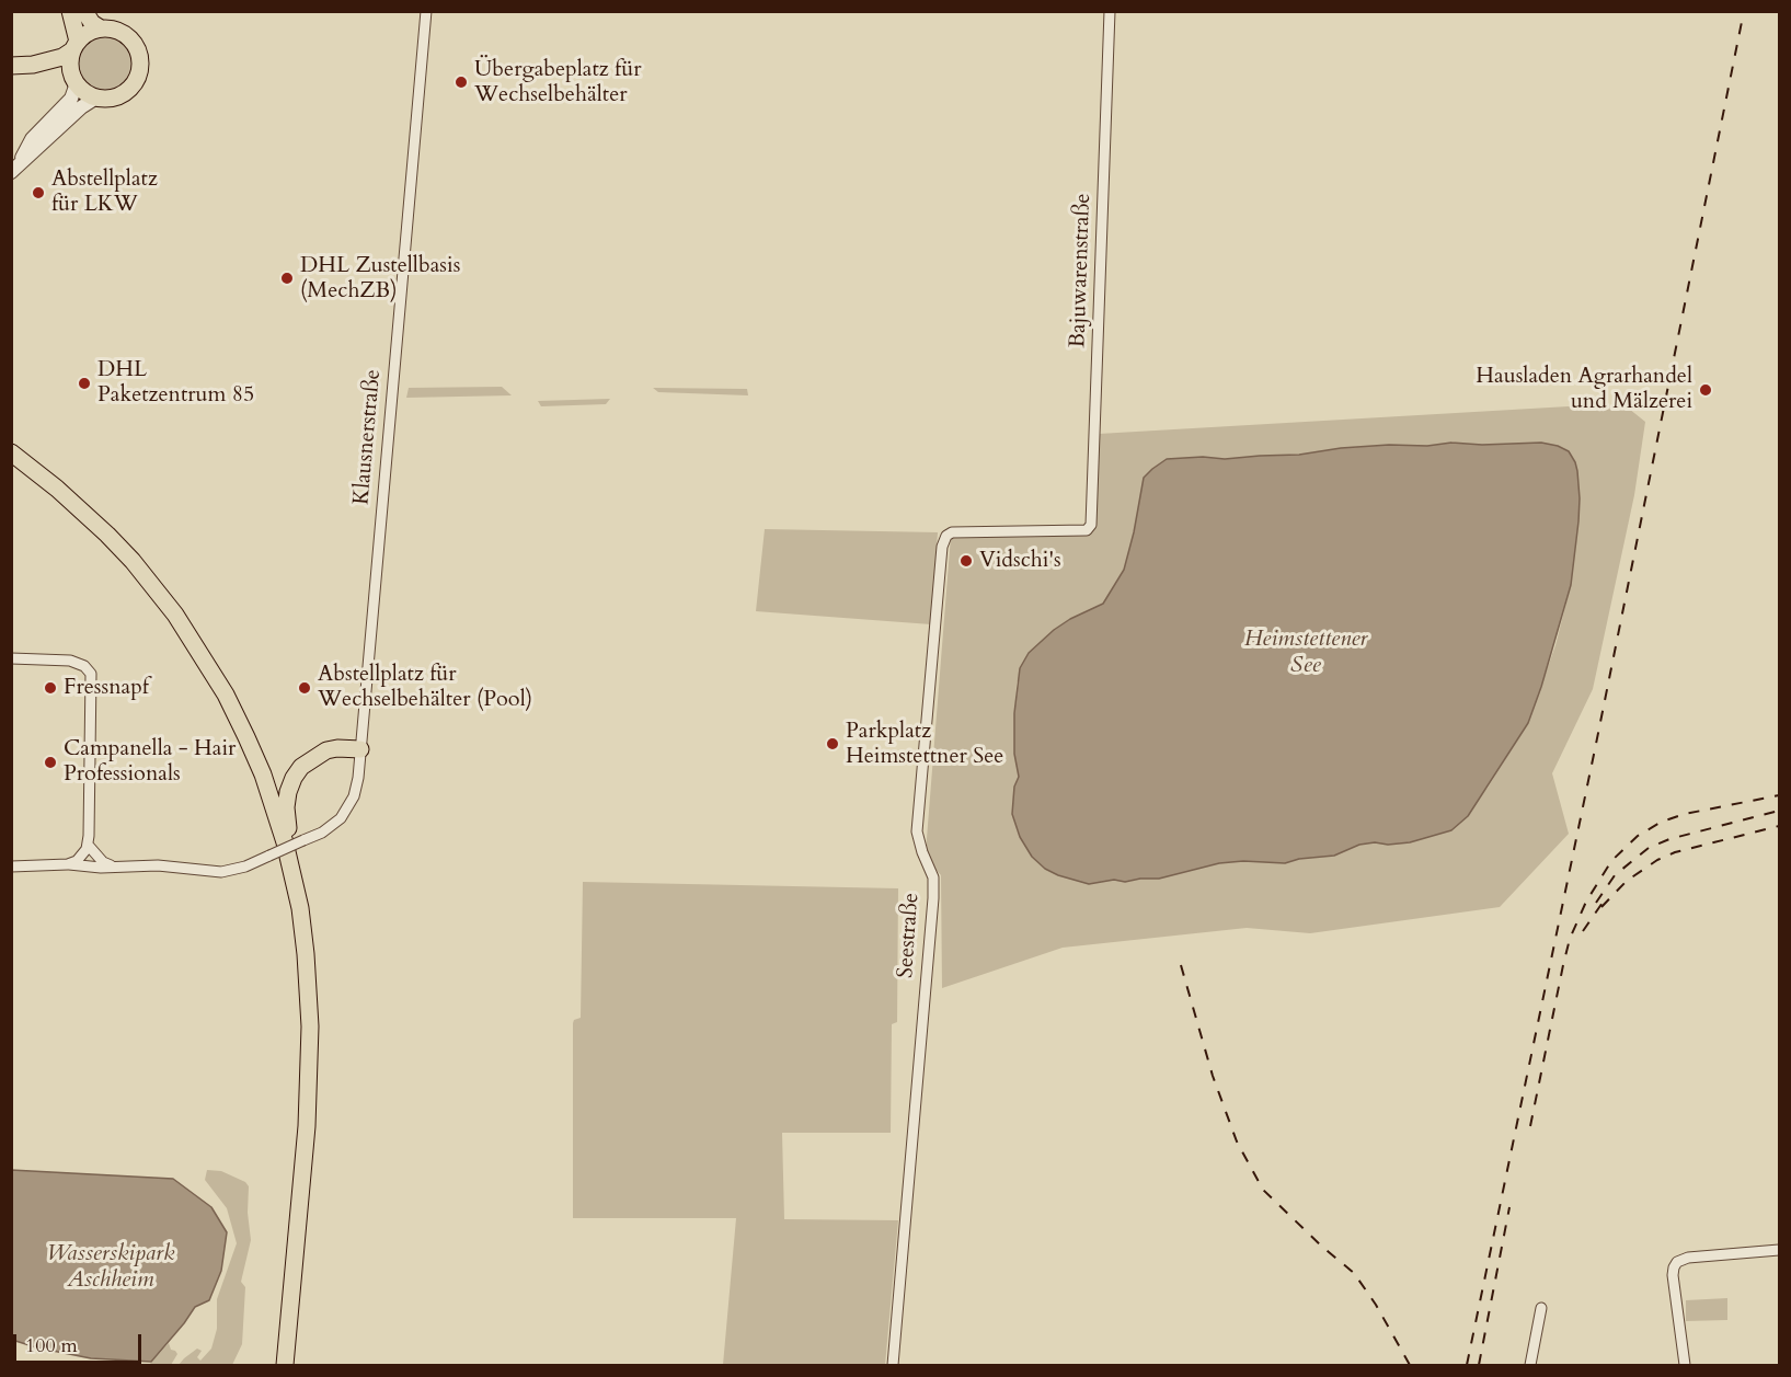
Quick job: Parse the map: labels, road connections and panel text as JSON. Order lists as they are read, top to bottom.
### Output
{
  "streets": {
    "street": ["Bajuwarenstraße", "Klausnerstraße", "Seestraße"]
  },
  "crossings": [
    ["Bajuwarenstraße", "Seestraße"]
  ],
  "water": ["Heimstettener See", "Wasserskipark Aschheim"],
  "places": [
    "Übergabeplatz für Wechselbehälter",
    "Abstellplatz für LKW",
    "DHL Zustellbasis (MechZB)",
    "DHL Paketzentrum 85",
    "Hausladen Agrarhandel und Mälzerei",
    "Vidschi's",
    "Fressnapf",
    "Abstellplatz für Wechselbehälter (Pool)",
    "Parkplatz Heimstettner See",
    "Campanella - Hair Professionals"
  ],
  "scale_bar": "100 m"
}
